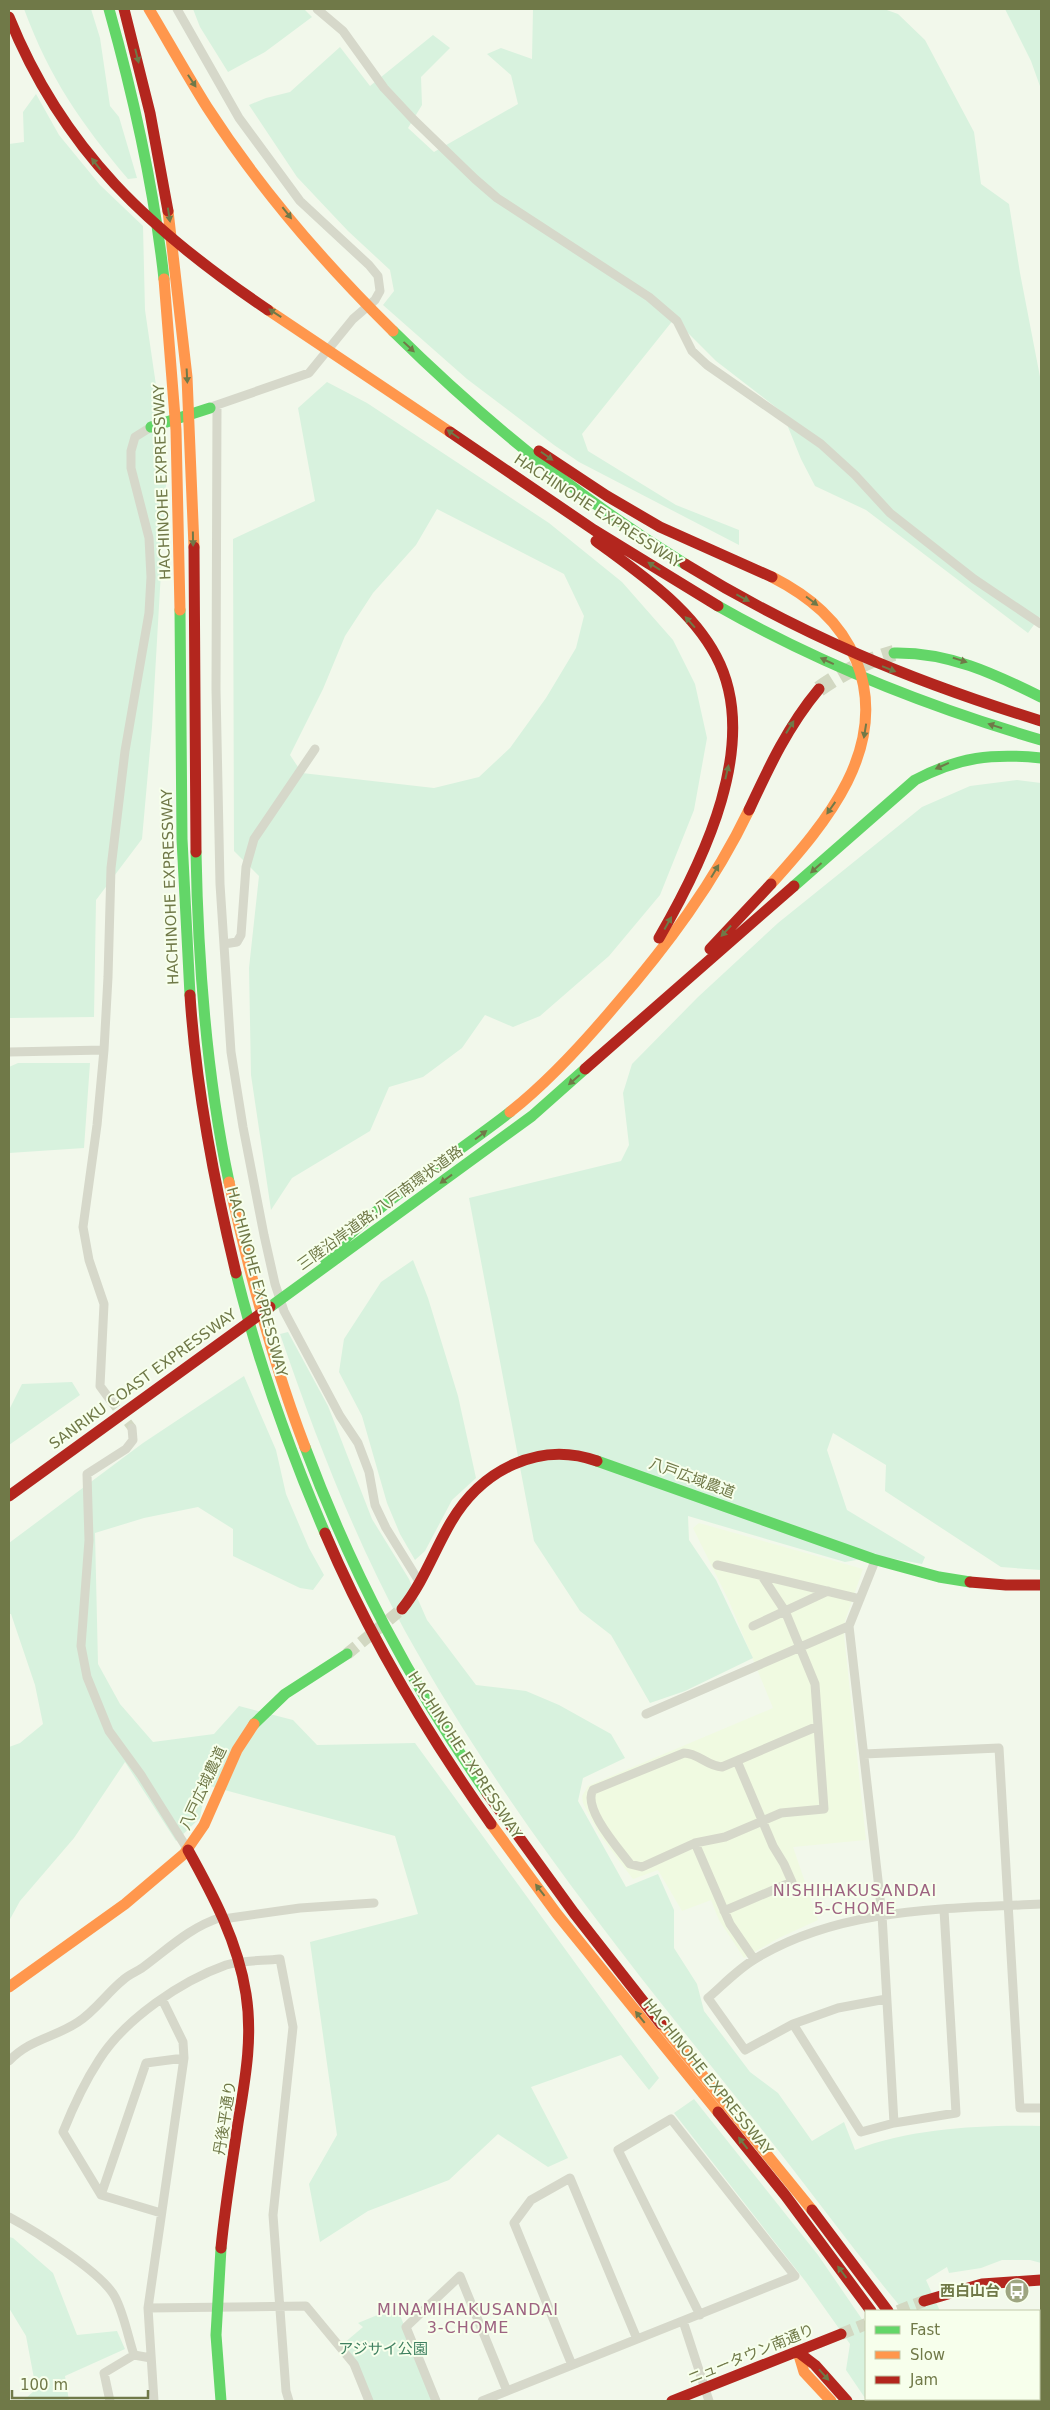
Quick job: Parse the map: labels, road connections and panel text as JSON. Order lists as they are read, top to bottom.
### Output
{
  "streets": {
    "main road": [
      "HACHINOHE EXPRESSWAY",
      "三陸沿岸道路;八戸南環状道路",
      "SANRIKU COAST EXPRESSWAY",
      "八戸広域農道",
      "丹後平通り",
      "ニュータウン南通り"
    ]
  },
  "crossings": [
    ["三陸沿岸道路;八戸南環状道路", "SANRIKU COAST EXPRESSWAY"],
    ["八戸広域農道", "丹後平通り"]
  ],
  "districts": ["NISHIHAKUSANDAI 5-CHOME", "MINAMIHAKUSANDAI 3-CHOME"],
  "parks": ["アジサイ公園"],
  "places": {
    "bus stop": ["西白山台"]
  },
  "legend": ["Fast", "Slow", "Jam"],
  "scale_bar": "100 m"
}
